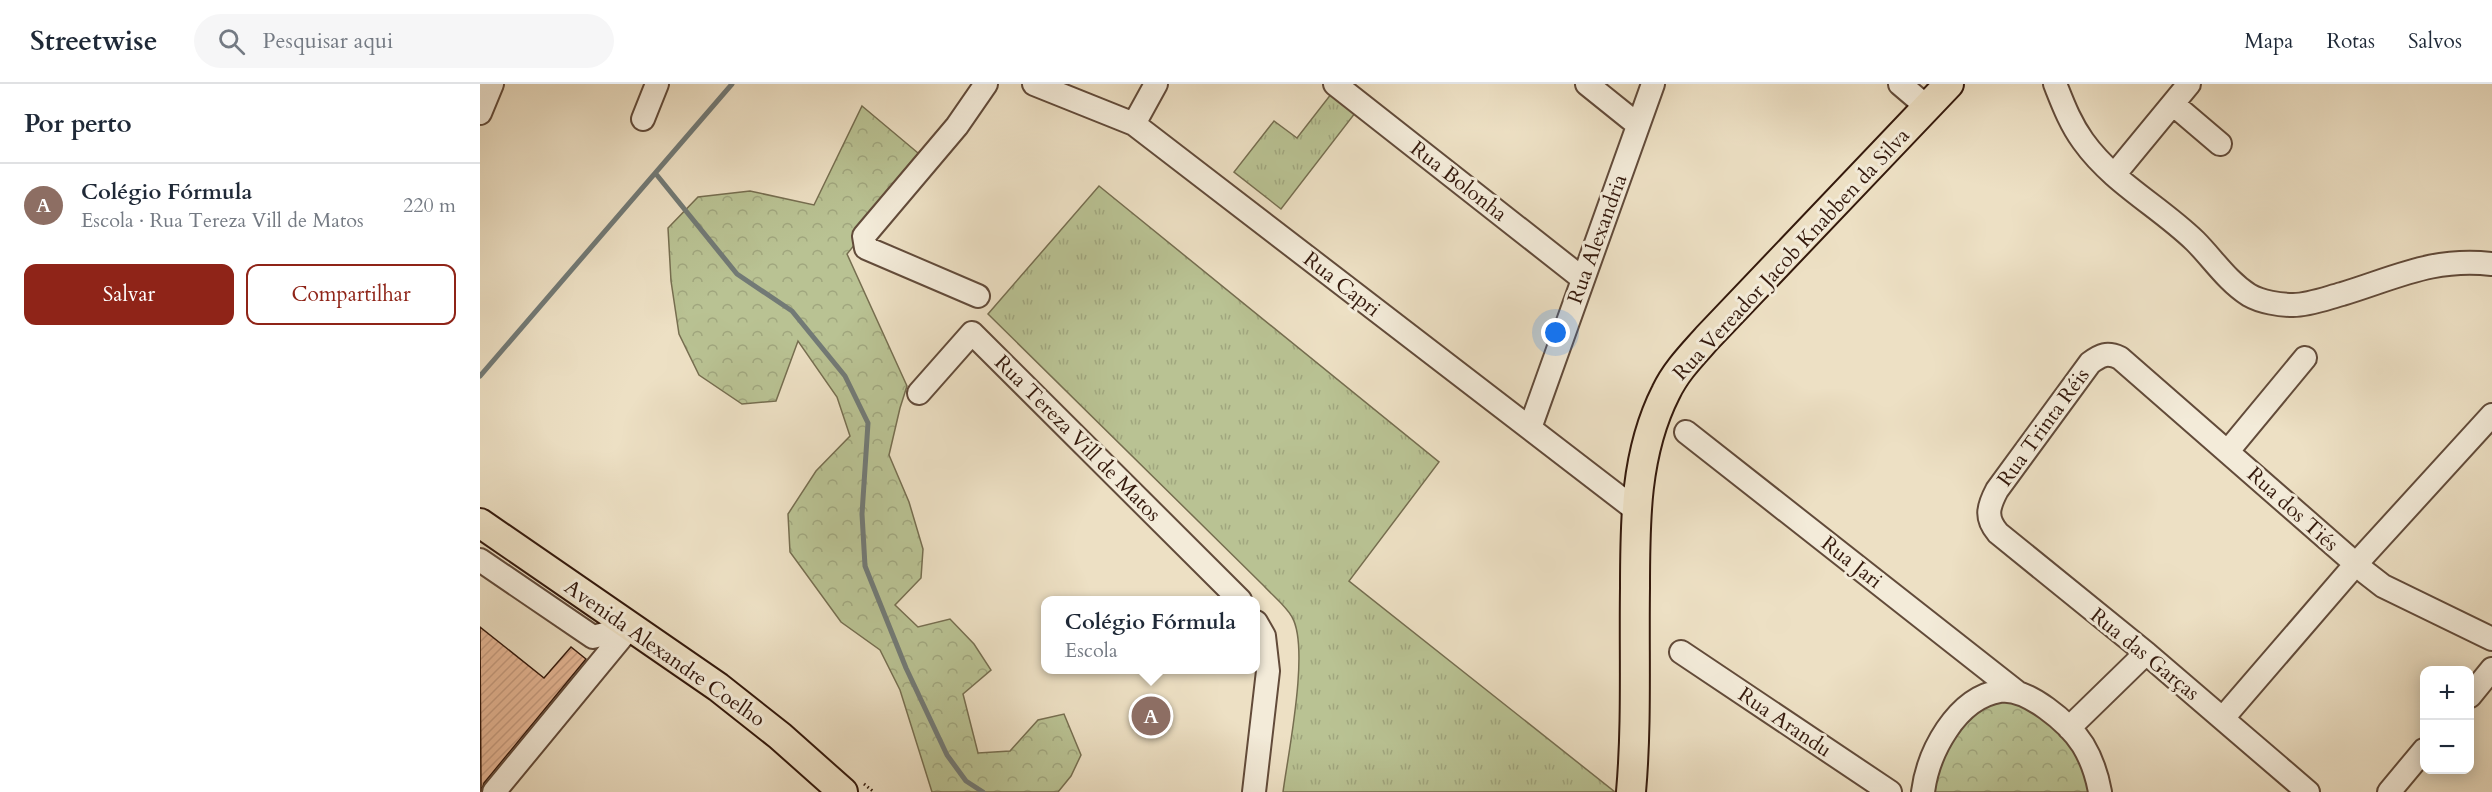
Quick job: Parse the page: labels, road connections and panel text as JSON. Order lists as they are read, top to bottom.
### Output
{
  "streets": {
    "main road": ["Rua Vereador Jacob Knabben da Silva", "Avenida Alexandre Coelho"],
    "street": [
      "Rua Bolonha",
      "Rua Alexandria",
      "Rua Capri",
      "Rua Trinta Réis",
      "Rua Tereza Vill de Matos",
      "Rua dos Tiés",
      "Rua Jari",
      "Rua das Garças",
      "Rua Arandu"
    ]
  },
  "crossings": [
    ["Rua Bolonha", "Rua Alexandria"],
    ["Rua Alexandria", "Rua Capri"],
    ["Rua Vereador Jacob Knabben da Silva", "Rua Capri"],
    ["Rua Trinta Réis", "Rua dos Tiés"],
    ["Rua Trinta Réis", "Rua das Garças"]
  ],
  "page": {
    "header": "Streetwise",
    "search": "Pesquisar aqui",
    "nav": ["Mapa", "Rotas", "Salvos"],
    "heading": "Por perto",
    "list": [
      {
        "mark": "A",
        "name": "Colégio Fórmula",
        "note": "Escola · Rua Tereza Vill de Matos",
        "value": "220 m"
      }
    ],
    "buttons": ["Salvar", "Compartilhar"],
    "popup": ["Colégio Fórmula", "Escola"],
    "map_buttons": ["+", "−"],
    "pins": "A"
  }
}
